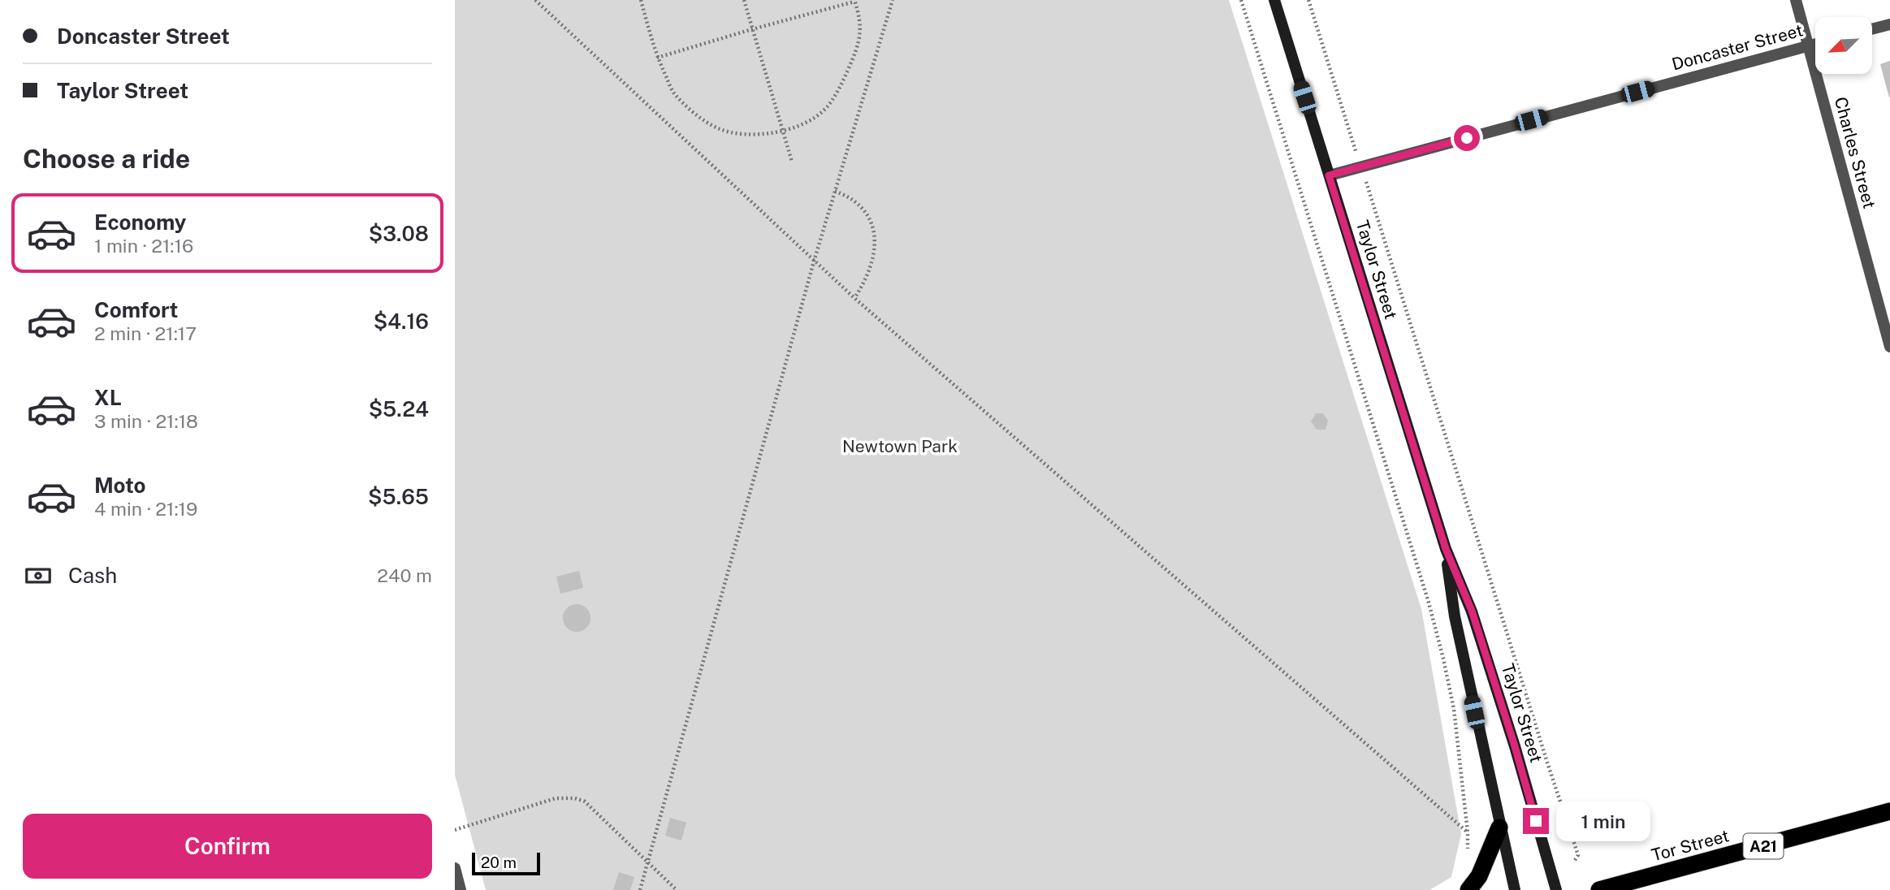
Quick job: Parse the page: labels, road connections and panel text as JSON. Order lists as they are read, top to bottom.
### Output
{
  "streets": {
    "highway": ["Tor Street", "A21"],
    "street": ["Doncaster Street", "Charles Street", "Taylor Street"]
  },
  "crossings": [
    ["Doncaster Street", "Charles Street"],
    ["Doncaster Street", "Taylor Street"]
  ],
  "parks": ["Newtown Park"],
  "scale_bar": "20 m",
  "north": "bottom left",
  "page": {
    "banner": ["Doncaster Street", "Taylor Street"],
    "heading": "Choose a ride",
    "list": [
      {
        "name": "Economy",
        "note": "1 min · 21:16",
        "value": "$3.08"
      },
      {
        "name": "Comfort",
        "note": "2 min · 21:17",
        "value": "$4.16"
      },
      {
        "name": "XL",
        "note": "3 min · 21:18",
        "value": "$5.24"
      },
      {
        "name": "Moto",
        "note": "4 min · 21:19",
        "value": "$5.65"
      }
    ],
    "pay": ["Cash", "240 m"],
    "bubble": "1 min",
    "buttons": "Confirm",
    "scale": "20 m"
  }
}
